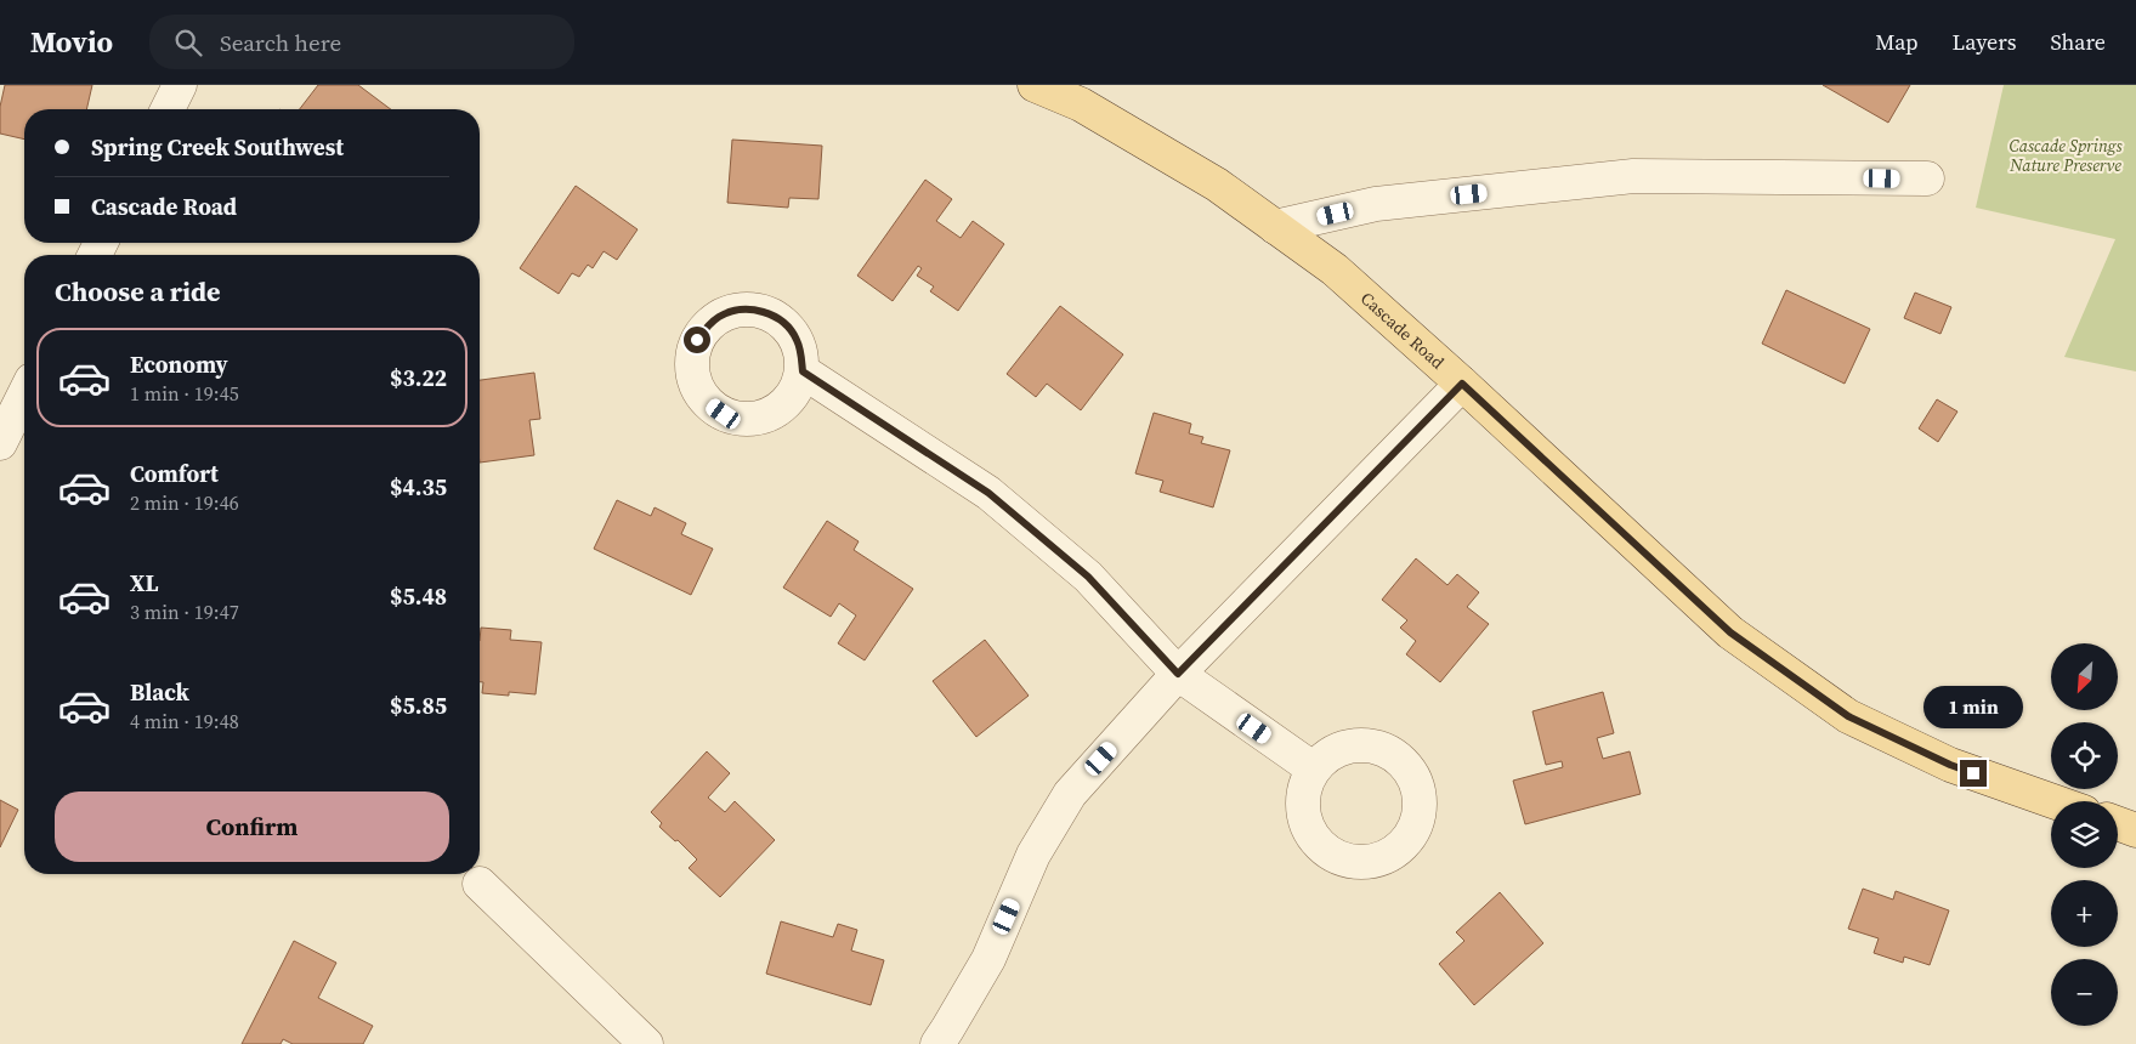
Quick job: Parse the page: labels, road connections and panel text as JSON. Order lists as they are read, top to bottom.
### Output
{
  "streets": {
    "main road": ["Cascade Road"]
  },
  "parks": ["Cascade Springs Nature Preserve"],
  "north": "bottom left",
  "page": {
    "header": "Movio",
    "search": "Search here",
    "nav": ["Map", "Layers", "Share"],
    "banner": ["Spring Creek Southwest", "Cascade Road"],
    "heading": "Choose a ride",
    "list": [
      {
        "name": "Economy",
        "note": "1 min · 19:45",
        "value": "$3.22"
      },
      {
        "name": "Comfort",
        "note": "2 min · 19:46",
        "value": "$4.35"
      },
      {
        "name": "XL",
        "note": "3 min · 19:47",
        "value": "$5.48"
      },
      {
        "name": "Black",
        "note": "4 min · 19:48",
        "value": "$5.85"
      }
    ],
    "map_buttons": ["+", "−"],
    "bubble": "1 min",
    "buttons": "Confirm"
  }
}
